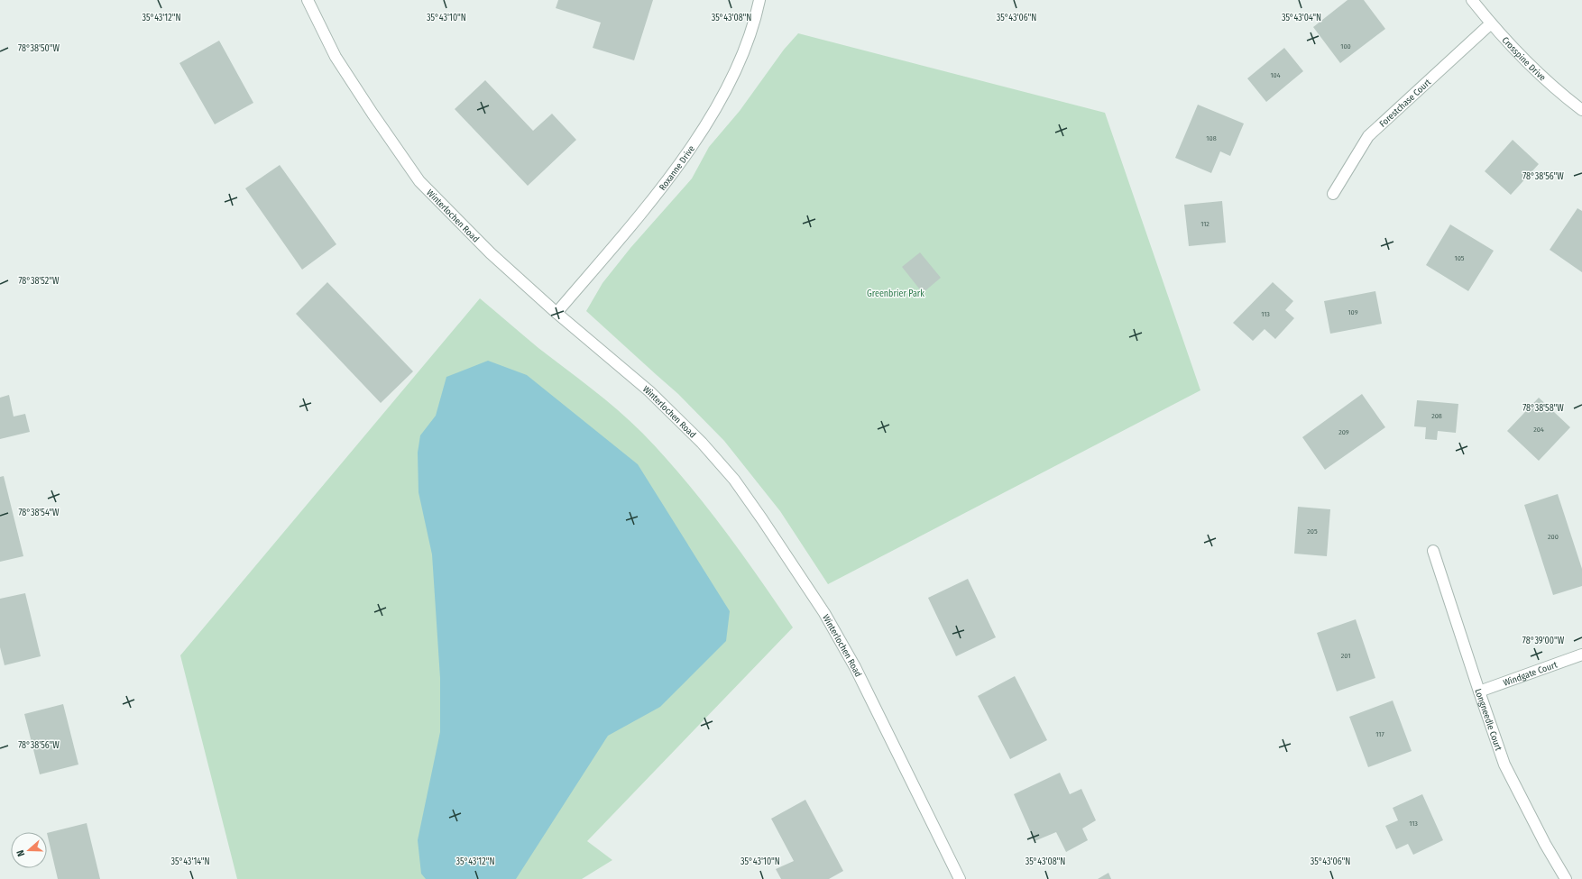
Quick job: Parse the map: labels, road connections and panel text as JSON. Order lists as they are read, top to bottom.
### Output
{
  "streets": {
    "street": [
      "Crosspine Drive",
      "Forestchase Court",
      "Roxanne Drive",
      "Winterlochen Road",
      "Windgate Court",
      "Longneedle Court"
    ]
  },
  "crossings": [
    ["Crosspine Drive", "Forestchase Court"],
    ["Roxanne Drive", "Winterlochen Road"],
    ["Windgate Court", "Longneedle Court"]
  ],
  "parks": ["Greenbrier Park"],
  "house_numbers": [
    "100",
    "104",
    "108",
    "112",
    "105",
    "109",
    "113",
    "208",
    "204",
    "209",
    "205",
    "200",
    "201",
    "117",
    "113"
  ],
  "north": "left",
  "coordinates": [
    "35°43'12\"N",
    "35°43'10\"N",
    "35°43'08\"N",
    "35°43'06\"N",
    "35°43'04\"N",
    "78°38'50\"W",
    "78°38'56\"W",
    "78°38'52\"W",
    "78°38'58\"W",
    "78°38'54\"W",
    "78°39'00\"W",
    "35°43'14\"N"
  ]
}
